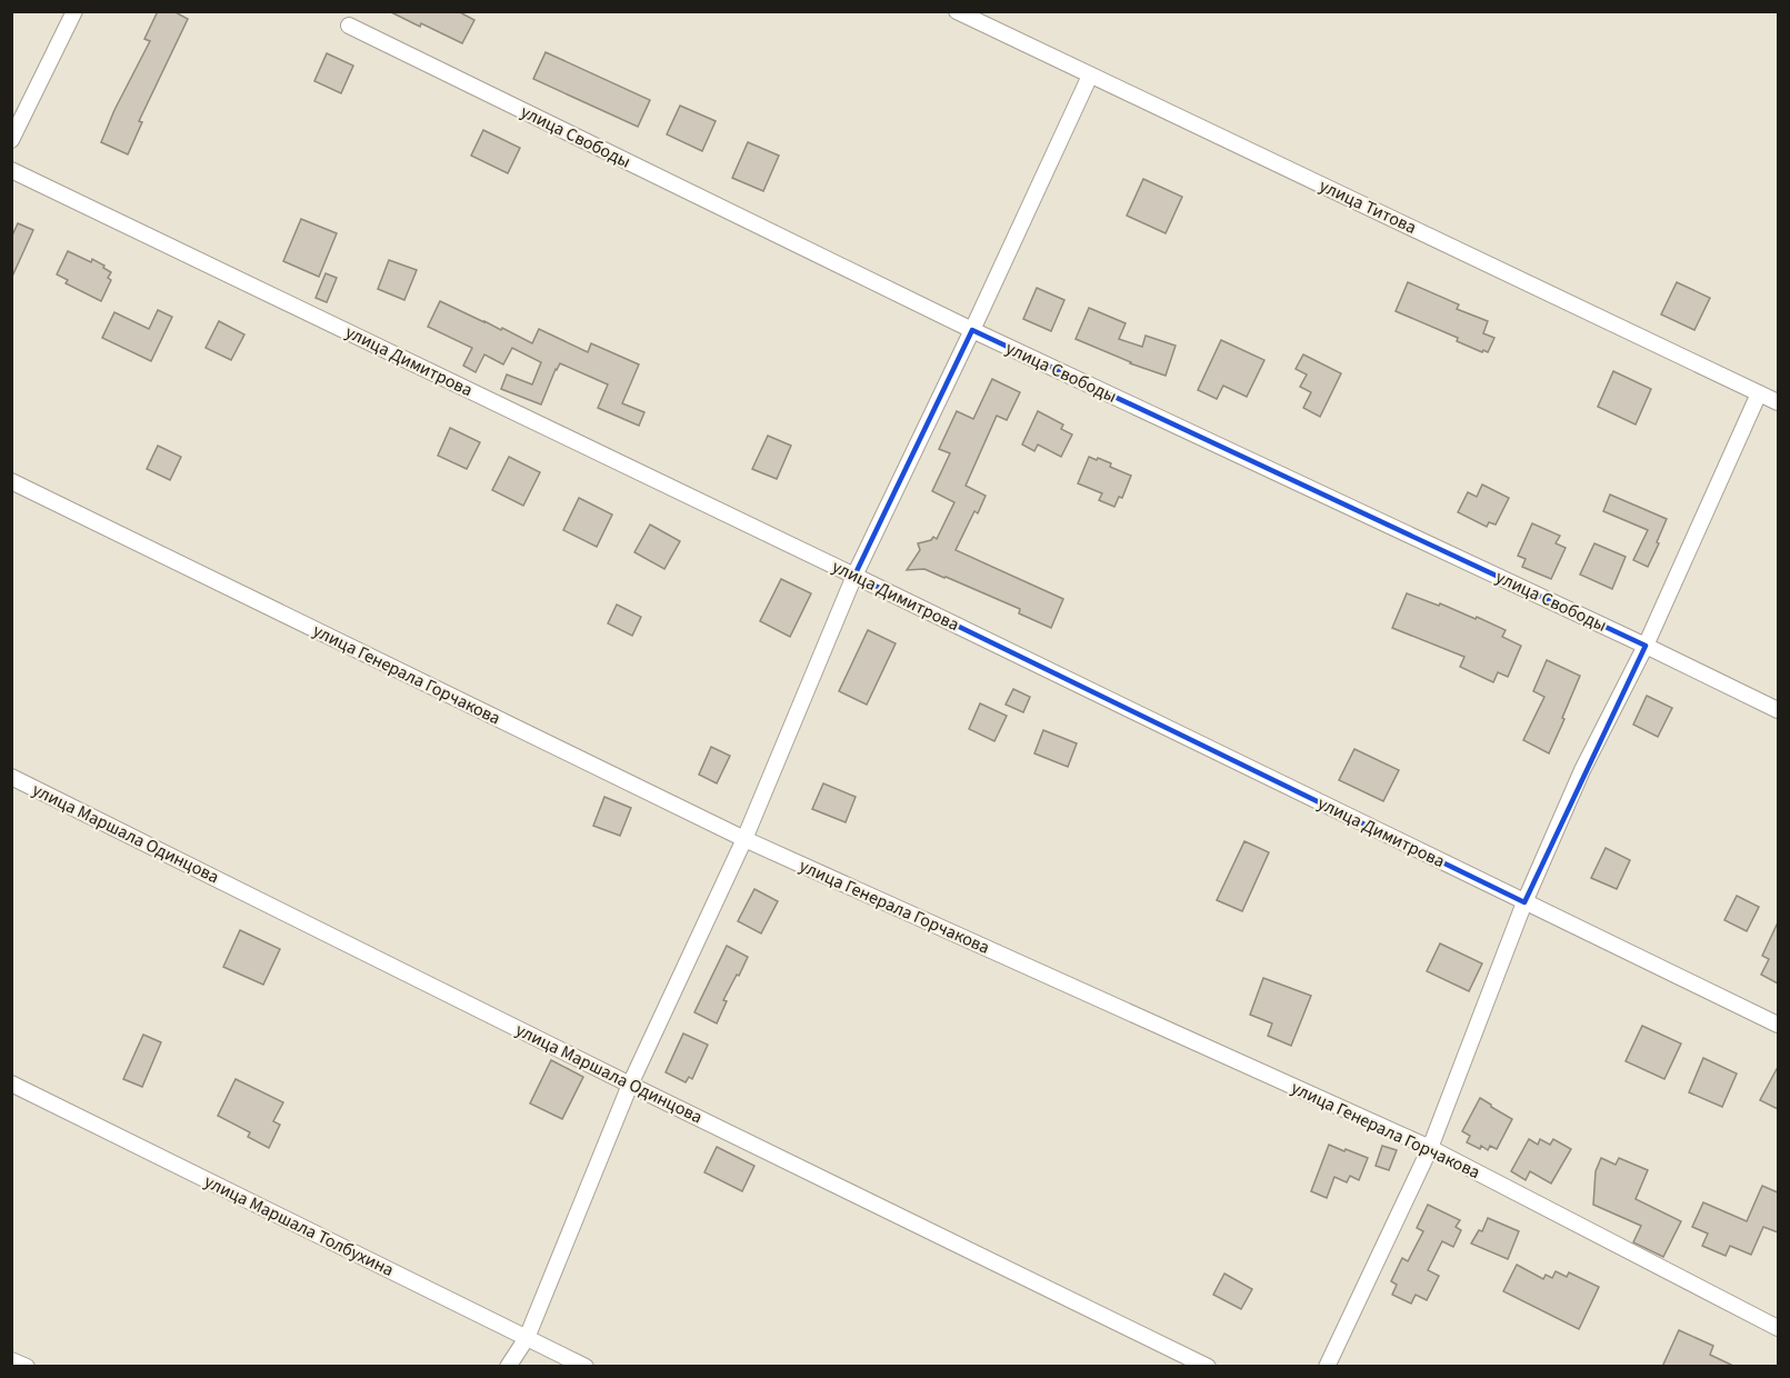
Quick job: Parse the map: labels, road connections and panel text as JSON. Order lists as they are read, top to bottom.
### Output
{
  "streets": {
    "street": [
      "улица Свободы",
      "улица Титова",
      "улица Димитрова",
      "улица Генерала Горчакова",
      "улица Маршала Одинцова",
      "улица Маршала Толбухина"
    ]
  }
}
